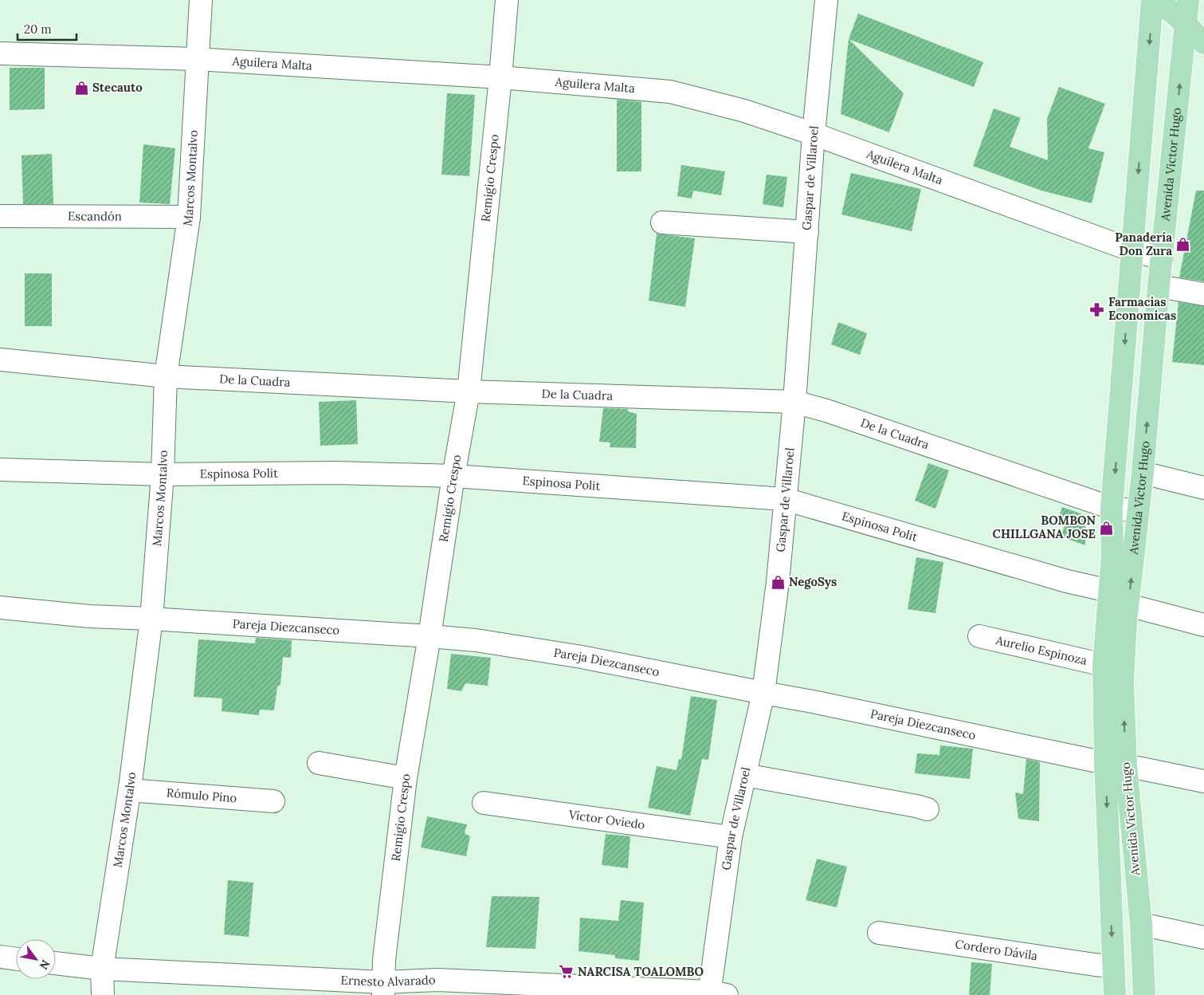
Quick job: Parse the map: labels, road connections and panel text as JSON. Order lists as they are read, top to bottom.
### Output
{
  "streets": {
    "main road": ["Avenida Victor Hugo"],
    "street": [
      "Aguilera Malta",
      "Marcos Montalvo",
      "Remigio Crespo",
      "Gaspar de Villaroel",
      "Escandón",
      "De la Cuadra",
      "Espinosa Polit",
      "Pareja Diezcanseco",
      "Aurelio Espinoza",
      "Rómulo Pino",
      "Víctor Oviedo",
      "Cordero Dávila",
      "Ernesto Alvarado"
    ]
  },
  "crossings": [
    ["Aguilera Malta", "Avenida Victor Hugo"],
    ["Aguilera Malta", "Marcos Montalvo"],
    ["Aguilera Malta", "Remigio Crespo"],
    ["Aguilera Malta", "Gaspar de Villaroel"],
    ["Avenida Victor Hugo", "De la Cuadra"],
    ["Avenida Victor Hugo", "Espinosa Polit"],
    ["Avenida Victor Hugo", "Pareja Diezcanseco"],
    ["Avenida Victor Hugo", "Aurelio Espinoza"],
    ["Avenida Victor Hugo", "Cordero Dávila"],
    ["Marcos Montalvo", "Escandón"],
    ["Marcos Montalvo", "De la Cuadra"],
    ["Marcos Montalvo", "Espinosa Polit"],
    ["Marcos Montalvo", "Pareja Diezcanseco"],
    ["Marcos Montalvo", "Rómulo Pino"],
    ["Marcos Montalvo", "Ernesto Alvarado"],
    ["Remigio Crespo", "De la Cuadra"],
    ["Remigio Crespo", "Espinosa Polit"],
    ["Remigio Crespo", "Pareja Diezcanseco"],
    ["Remigio Crespo", "Ernesto Alvarado"],
    ["Gaspar de Villaroel", "De la Cuadra"],
    ["Gaspar de Villaroel", "Espinosa Polit"],
    ["Gaspar de Villaroel", "Pareja Diezcanseco"],
    ["Gaspar de Villaroel", "Víctor Oviedo"],
    ["Gaspar de Villaroel", "Ernesto Alvarado"]
  ],
  "places": {
    "shop": [
      "Stecauto",
      "Panadería Don Zura",
      "BOMBON CHILLGANA JOSE",
      "NegoSys"
    ],
    "pharmacy": ["Farmacias Economicas"],
    "supermarket": ["NARCISA TOALOMBO"]
  },
  "scale_bar": "20 m",
  "north": "bottom right"
}
